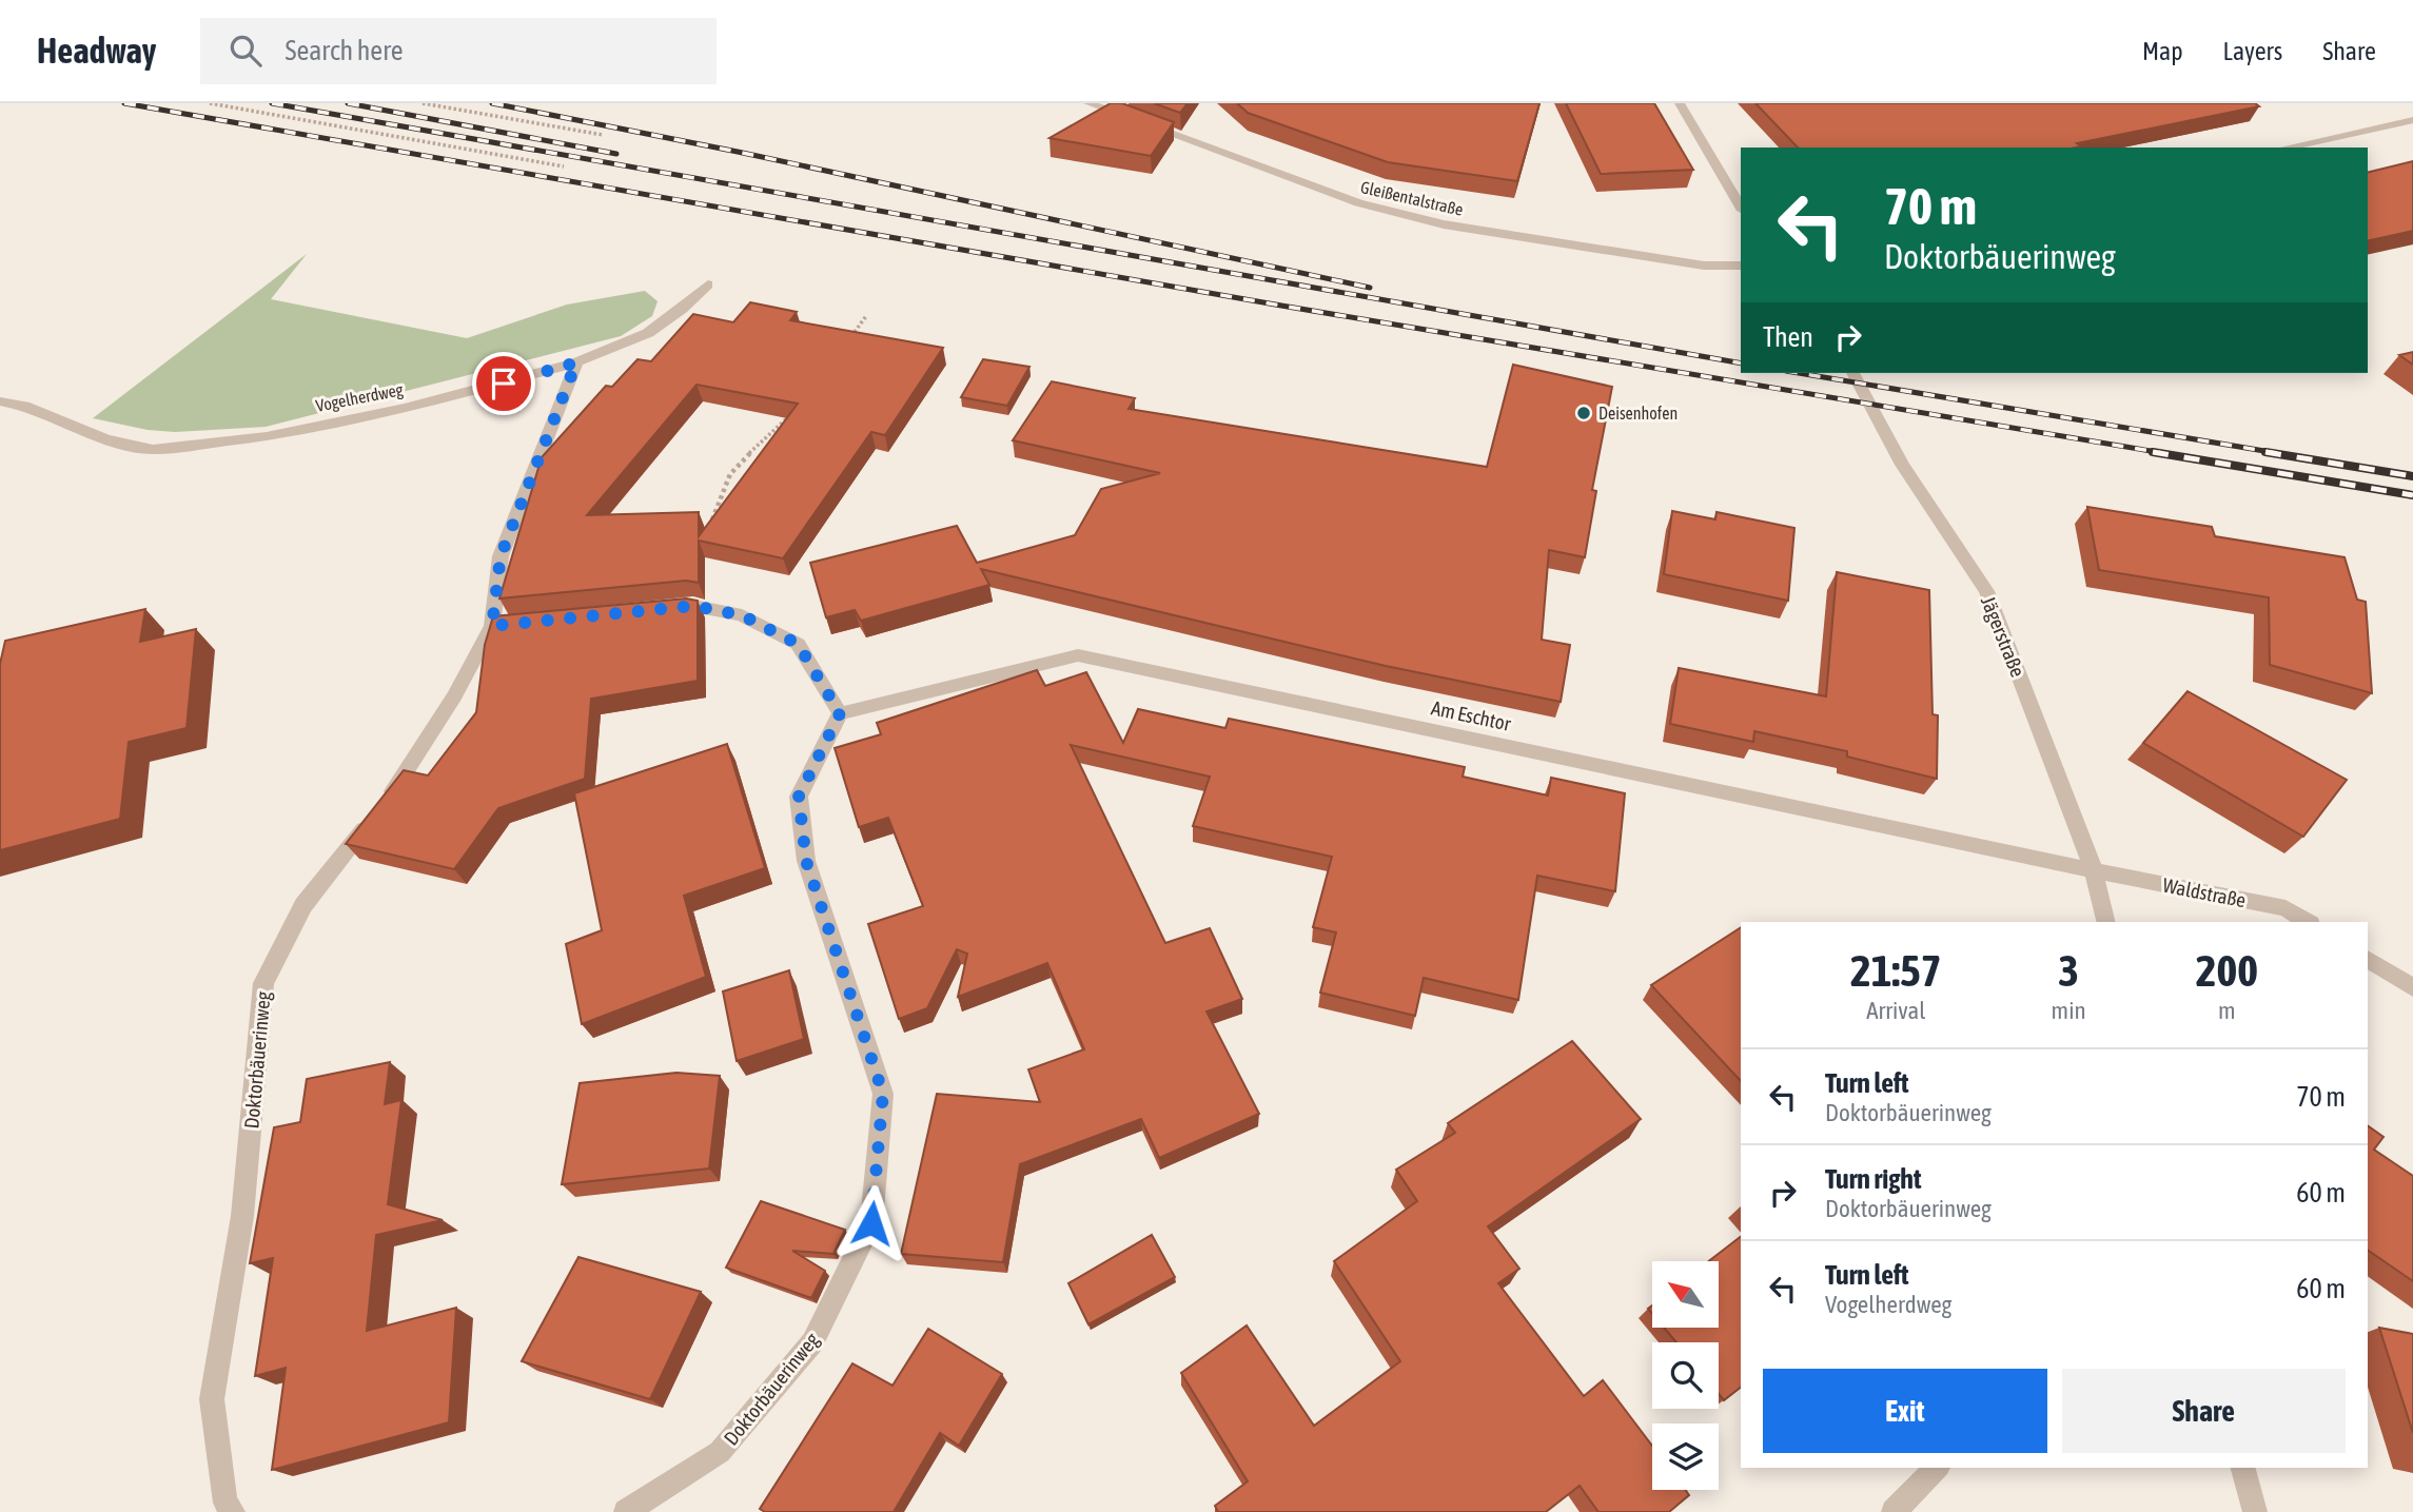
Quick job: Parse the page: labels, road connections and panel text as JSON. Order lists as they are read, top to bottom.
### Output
{
  "streets": {
    "street": [
      "Gleißentalstraße",
      "Vogelherdweg",
      "Jägerstraße",
      "Am Eschtor",
      "Waldstraße",
      "Doktorbäuerinweg"
    ]
  },
  "crossings": [
    ["Vogelherdweg", "Doktorbäuerinweg"],
    ["Jägerstraße", "Am Eschtor"],
    ["Jägerstraße", "Waldstraße"],
    ["Am Eschtor", "Waldstraße"],
    ["Am Eschtor", "Doktorbäuerinweg"]
  ],
  "places": ["Deisenhofen"],
  "north": "top left",
  "page": {
    "header": "Headway",
    "search": "Search here",
    "nav": ["Map", "Layers", "Share"],
    "turn": ["70 m", "Doktorbäuerinweg"],
    "then": "Then",
    "eta": [
      "21:57",
      "Arrival",
      "3",
      "min",
      "200",
      "m"
    ],
    "list": [
      {
        "name": "Turn left",
        "note": "Doktorbäuerinweg",
        "value": "70 m"
      },
      {
        "name": "Turn right",
        "note": "Doktorbäuerinweg",
        "value": "60 m"
      },
      {
        "name": "Turn left",
        "note": "Vogelherdweg",
        "value": "60 m"
      }
    ],
    "buttons": ["Exit", "Share"]
  }
}
